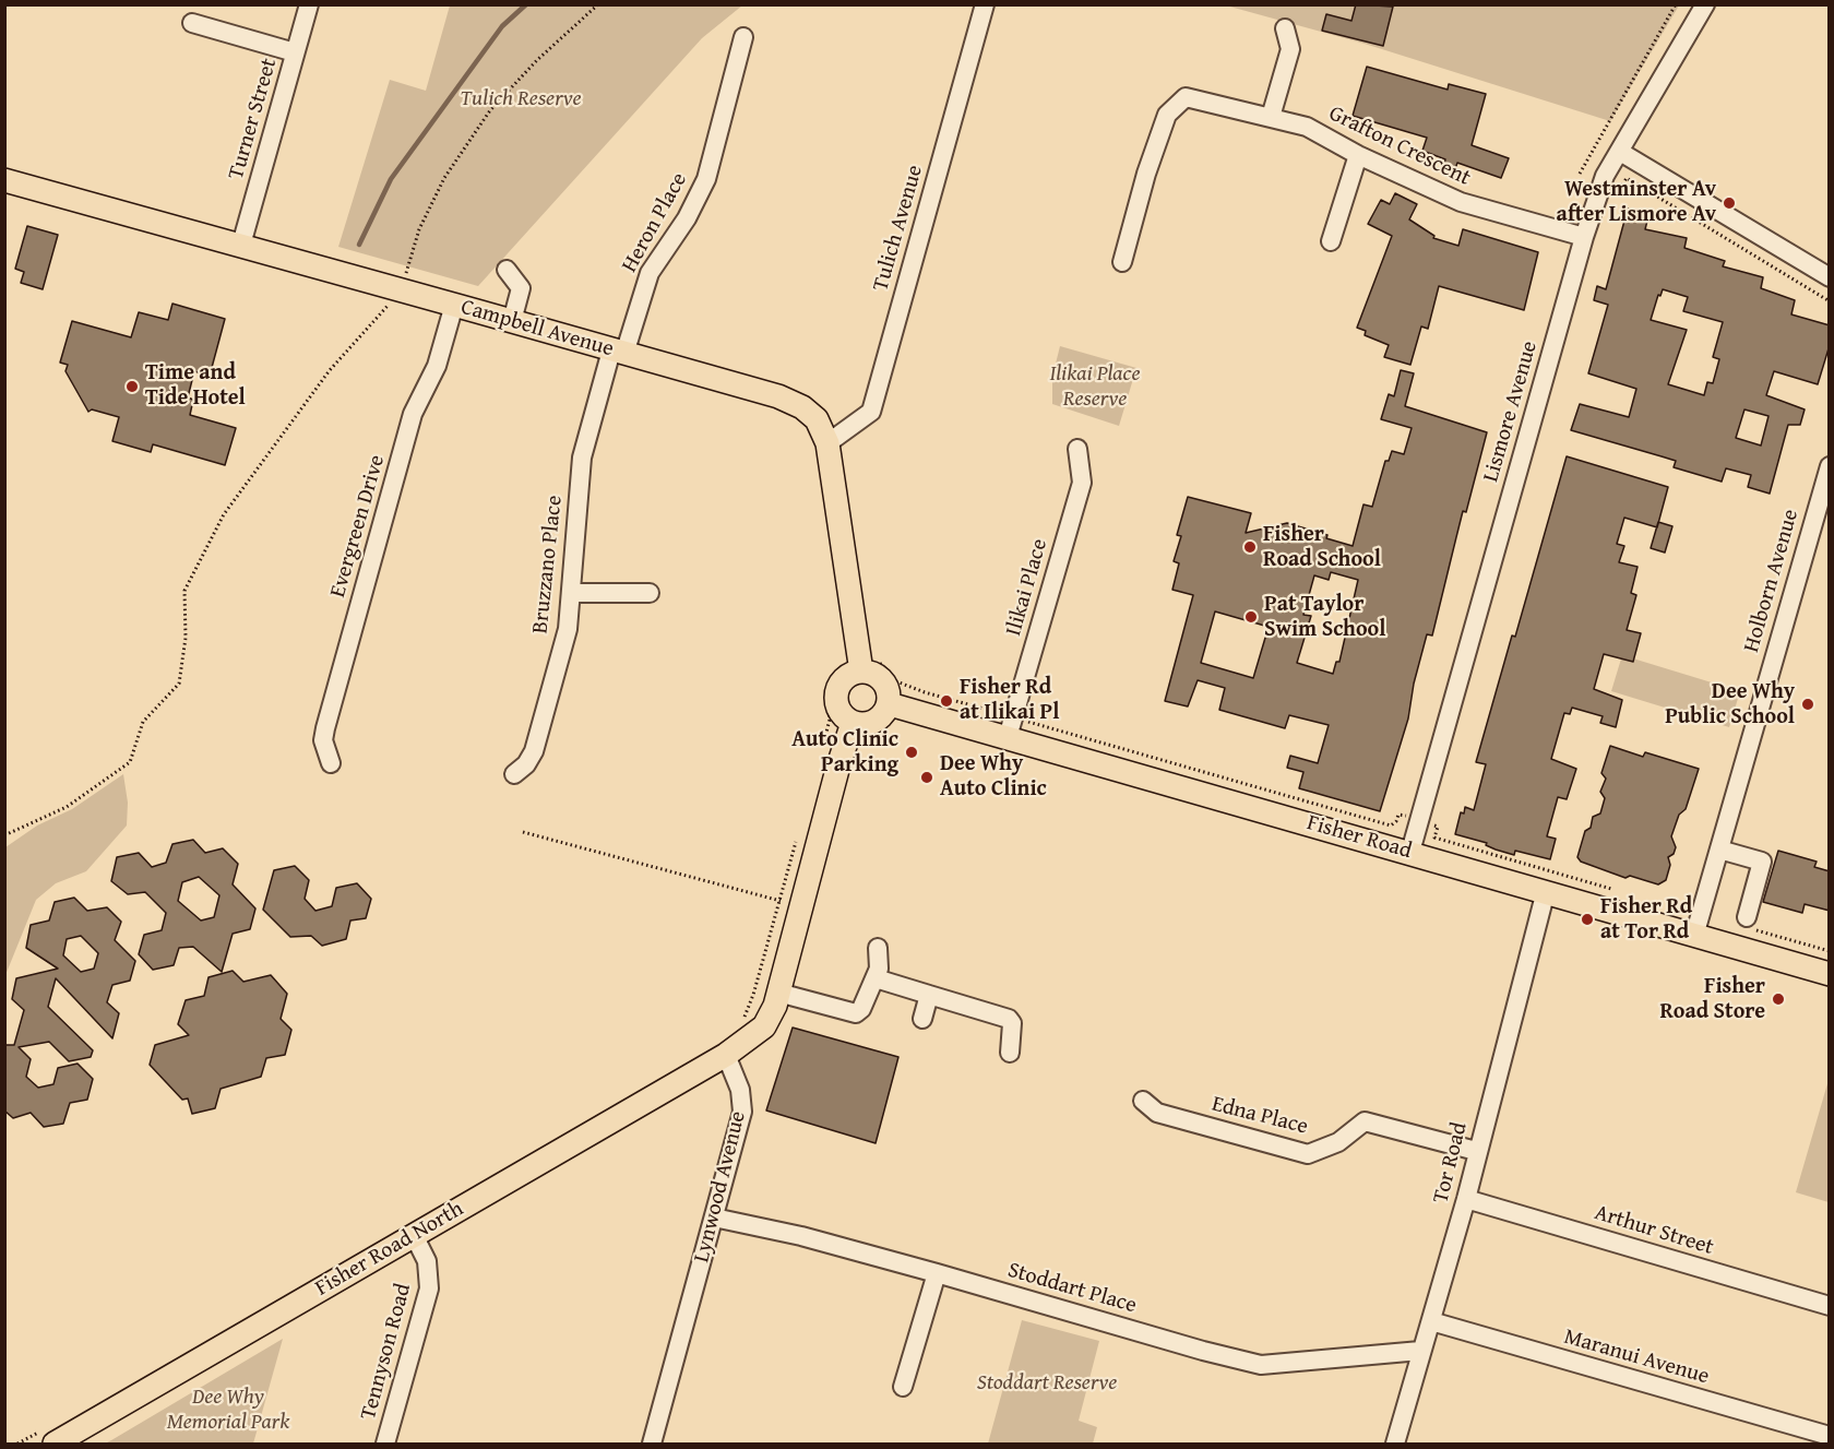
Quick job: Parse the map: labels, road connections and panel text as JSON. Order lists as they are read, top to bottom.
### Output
{
  "streets": {
    "main road": ["Campbell Avenue", "Fisher Road", "Fisher Road North"],
    "street": [
      "Turner Street",
      "Grafton Crescent",
      "Heron Place",
      "Tulich Avenue",
      "Lismore Avenue",
      "Evergreen Drive",
      "Bruzzano Place",
      "Holborn Avenue",
      "Ilikai Place",
      "Edna Place",
      "Tor Road",
      "Lynwood Avenue",
      "Arthur Street",
      "Stoddart Place",
      "Tennyson Road",
      "Maranui Avenue"
    ]
  },
  "crossings": [
    ["Turner Street", "Campbell Avenue"],
    ["Grafton Crescent", "Lismore Avenue"],
    ["Heron Place", "Campbell Avenue"],
    ["Heron Place", "Bruzzano Place"],
    ["Tulich Avenue", "Campbell Avenue"],
    ["Campbell Avenue", "Evergreen Drive"],
    ["Campbell Avenue", "Bruzzano Place"],
    ["Campbell Avenue", "Fisher Road"],
    ["Lismore Avenue", "Fisher Road"],
    ["Holborn Avenue", "Fisher Road"],
    ["Ilikai Place", "Fisher Road"],
    ["Fisher Road", "Tor Road"],
    ["Edna Place", "Tor Road"],
    ["Tor Road", "Arthur Street"],
    ["Tor Road", "Stoddart Place"],
    ["Tor Road", "Maranui Avenue"],
    ["Lynwood Avenue", "Fisher Road North"],
    ["Lynwood Avenue", "Stoddart Place"],
    ["Fisher Road North", "Tennyson Road"]
  ],
  "parks": [
    "Tulich Reserve",
    "Ilikai Place Reserve",
    "Stoddart Reserve",
    "Dee Why Memorial Park"
  ],
  "places": [
    "Westminster Av after Lismore Av",
    "Time and Tide Hotel",
    "Fisher Road School",
    "Pat Taylor Swim School",
    "Fisher Rd at Ilikai Pl",
    "Dee Why Public School",
    "Auto Clinic Parking",
    "Dee Why Auto Clinic",
    "Fisher Rd at Tor Rd",
    "Fisher Road Store"
  ]
}
